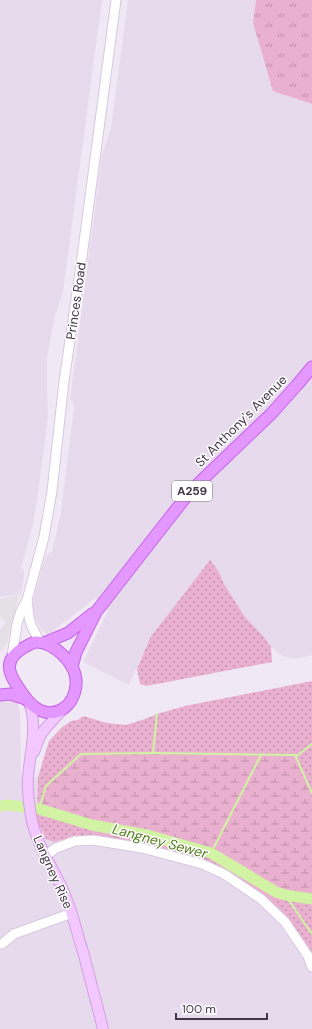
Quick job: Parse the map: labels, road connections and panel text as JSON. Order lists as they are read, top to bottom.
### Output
{
  "streets": {
    "main road": ["St Anthony's Avenue", "A259", "Langney Rise"],
    "street": ["Princes Road"]
  },
  "crossings": [
    ["Princes Road", "St Anthony's Avenue"],
    ["Princes Road", "Langney Rise"],
    ["St Anthony's Avenue", "Langney Rise"]
  ],
  "water": ["Langney Sewer"],
  "scale_bar": "100 m"
}
